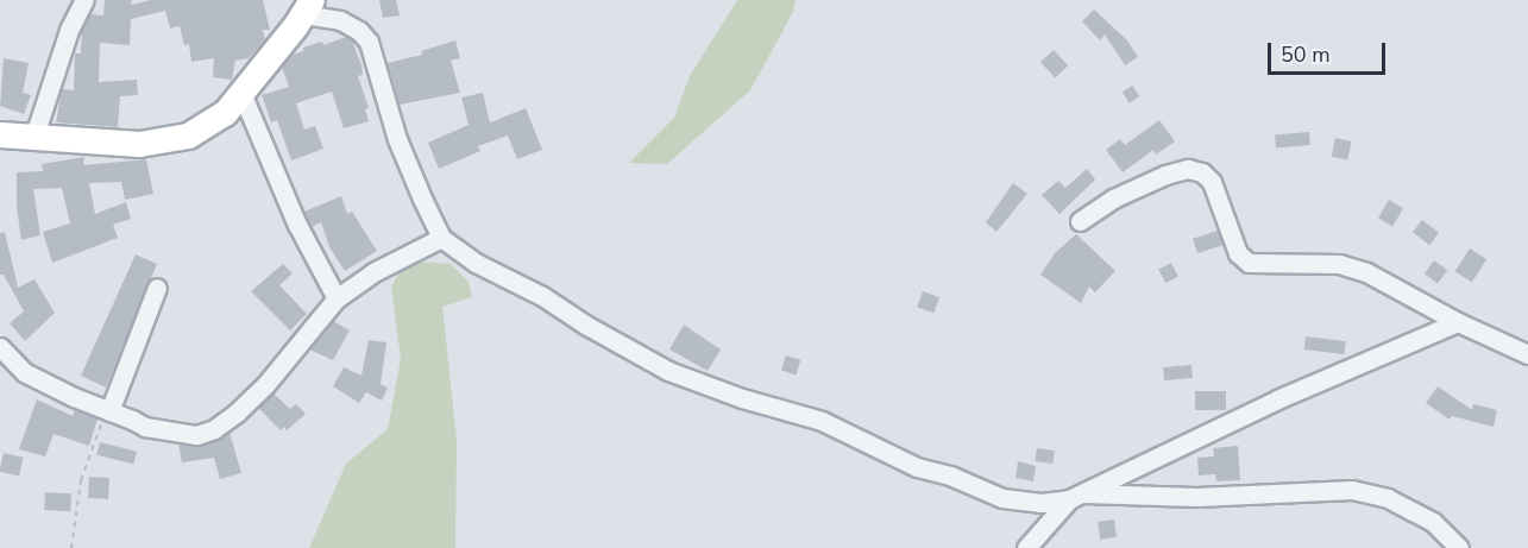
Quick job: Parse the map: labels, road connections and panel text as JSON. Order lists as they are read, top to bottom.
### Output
{
  "scale_bar": "50 m"
}
